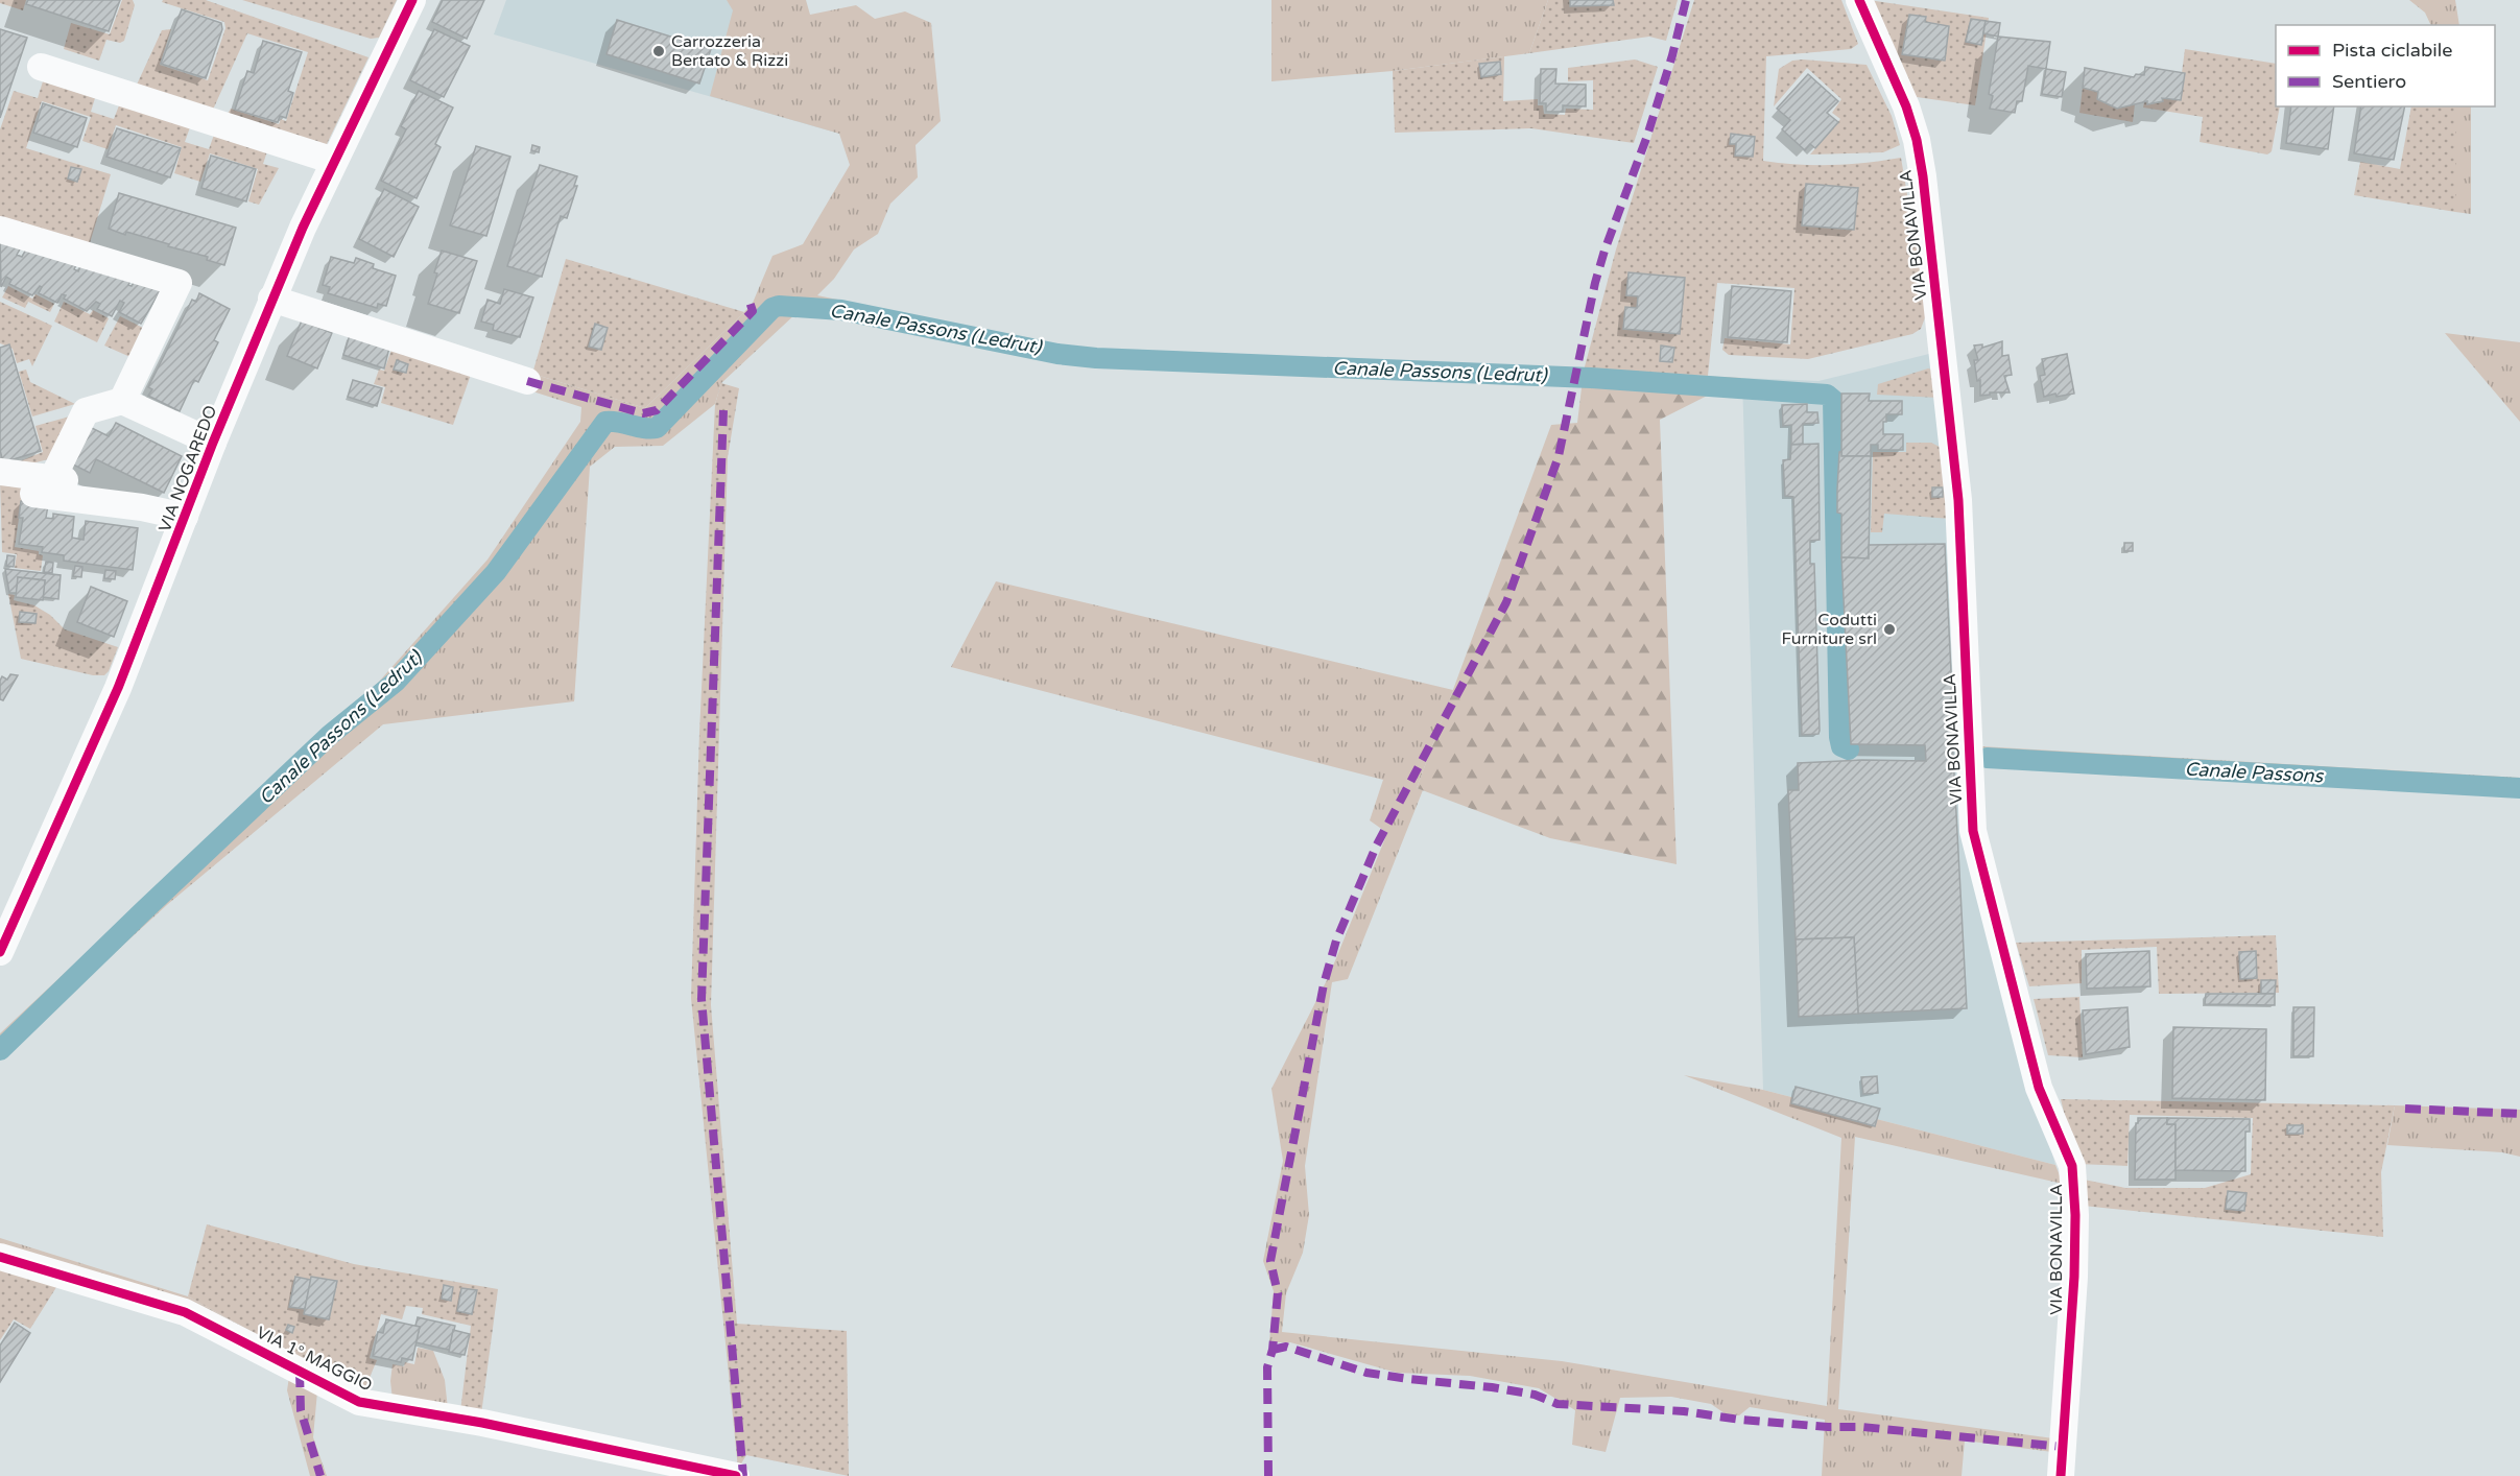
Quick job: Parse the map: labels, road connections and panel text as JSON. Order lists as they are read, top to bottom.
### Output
{
  "streets": {
    "street": ["VIA BONAVILLA", "VIA NOGAREDO", "VIA 1° MAGGIO"]
  },
  "water": ["Canale Passons (Ledrut)", "Canale Passons"],
  "places": ["Carrozzeria Bertato & Rizzi", "Codutti Furniture srl"],
  "legend": ["Pista ciclabile", "Sentiero"]
}
